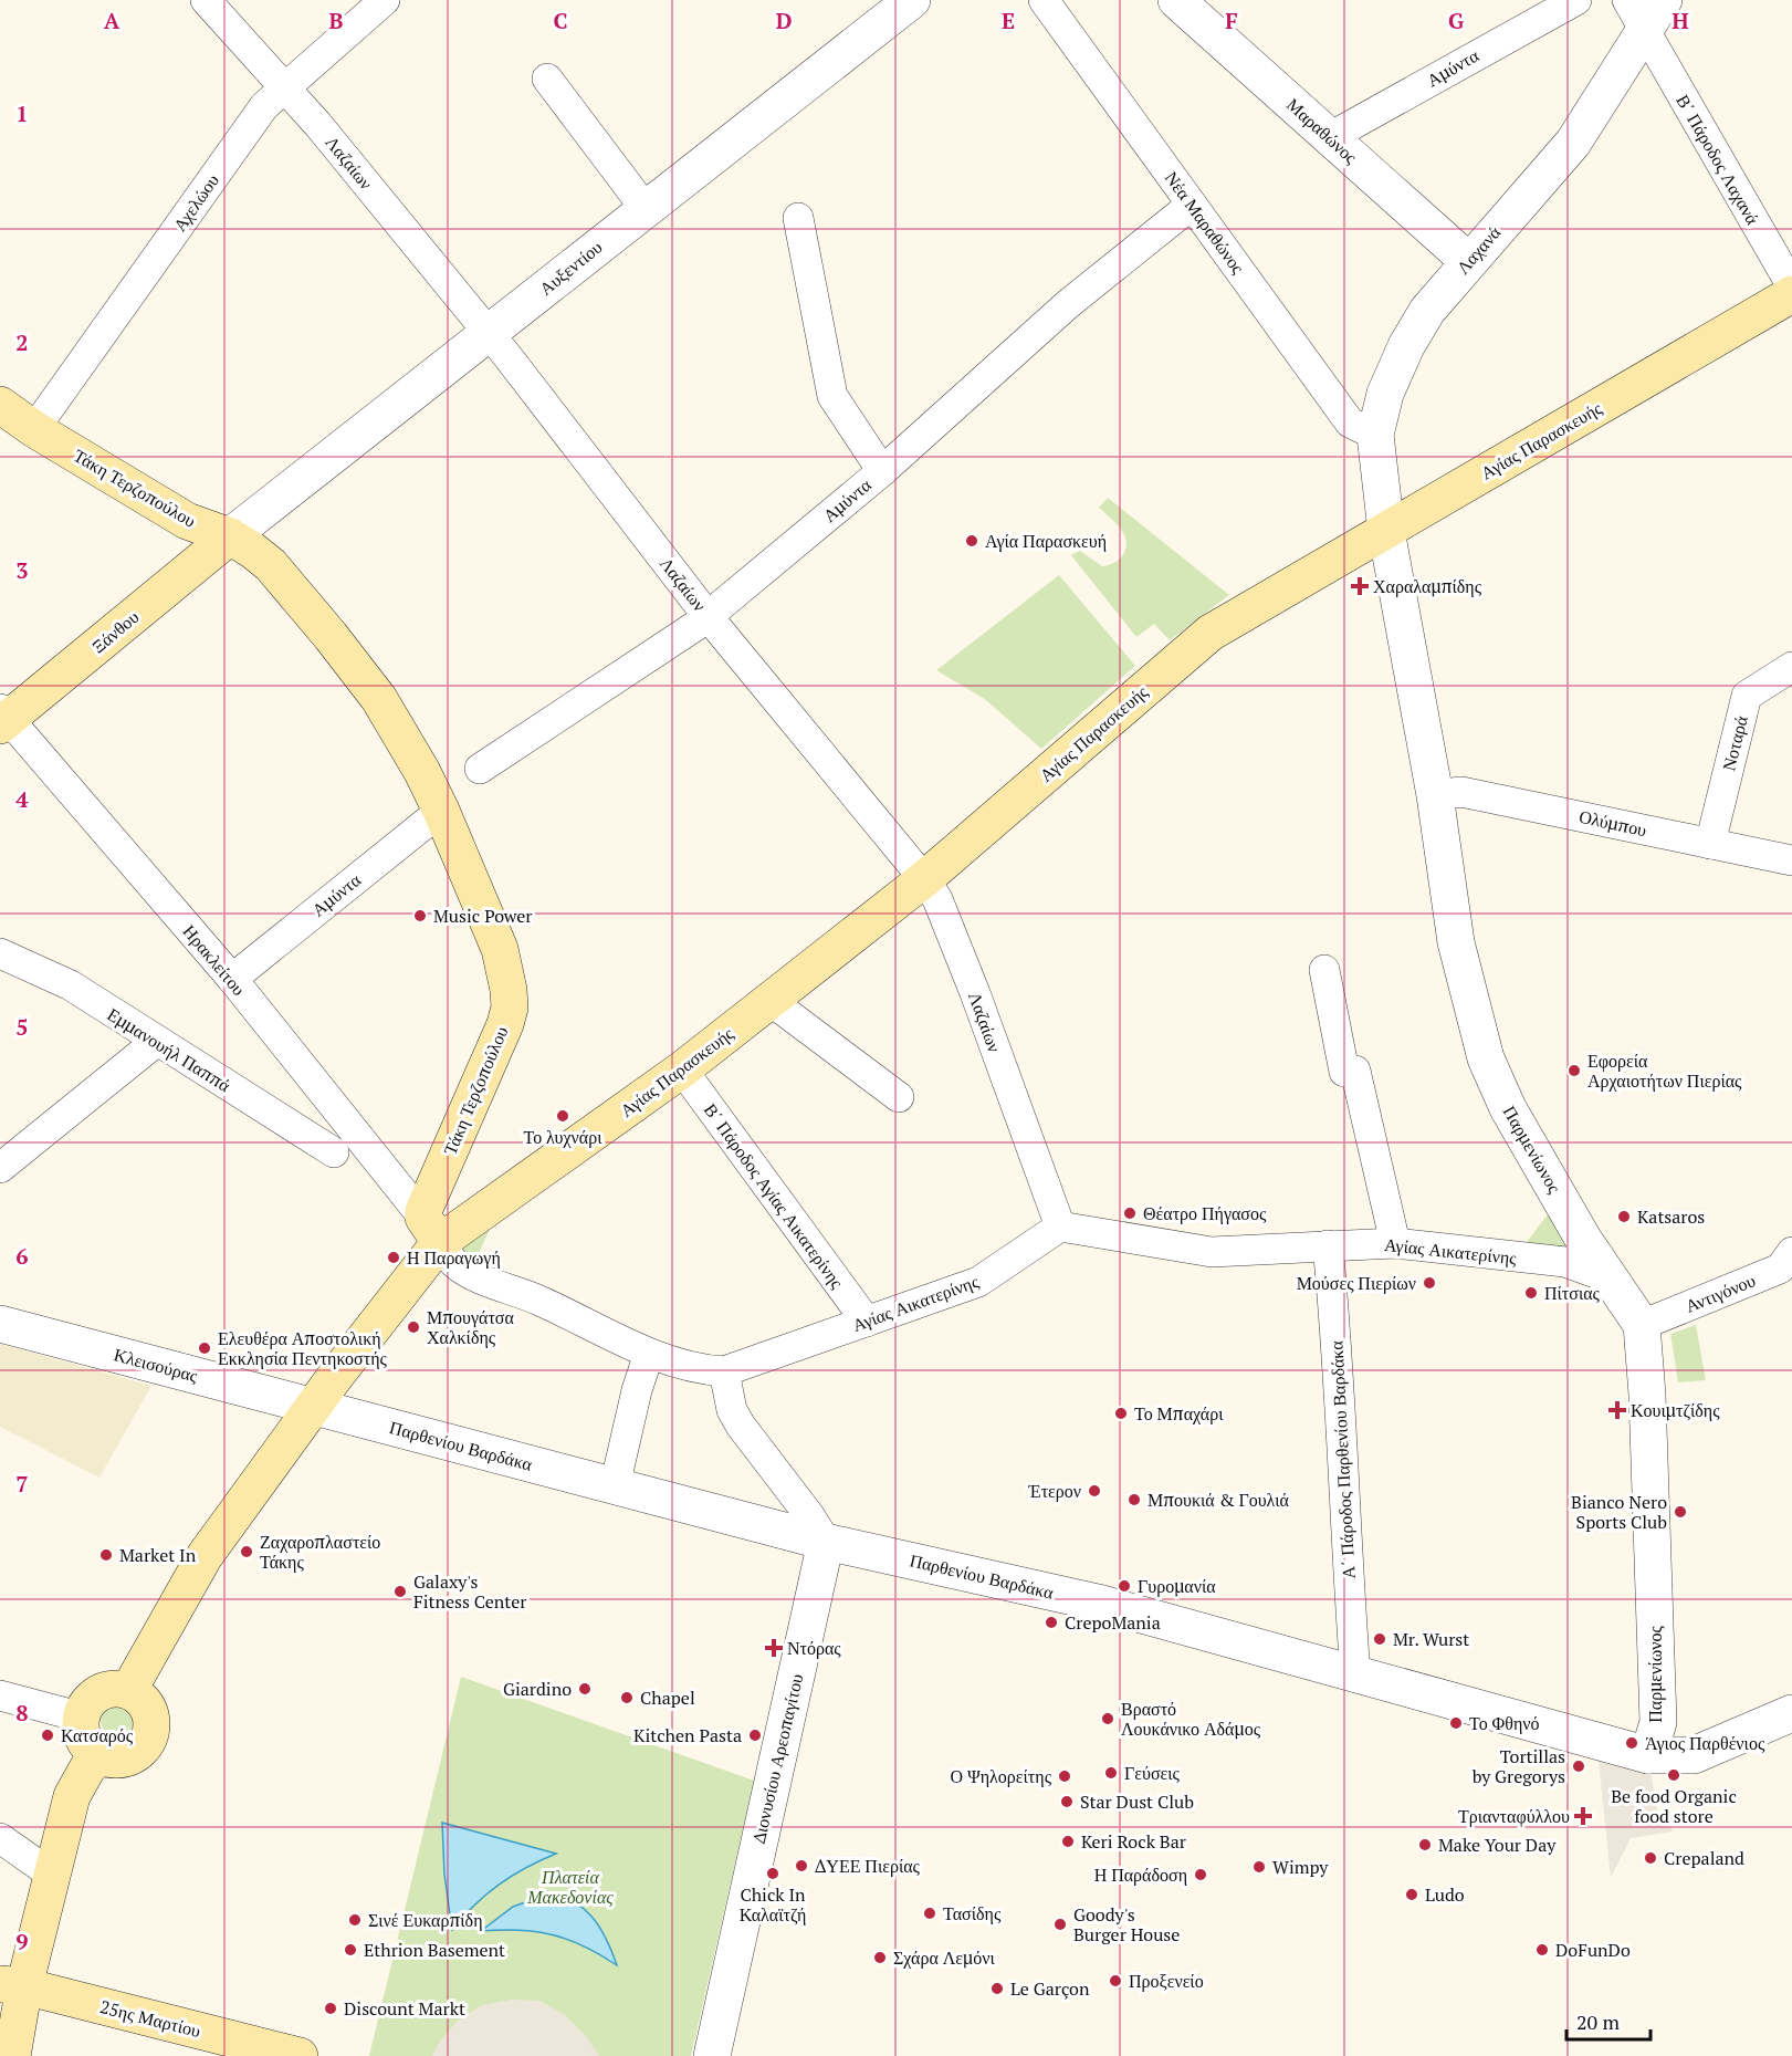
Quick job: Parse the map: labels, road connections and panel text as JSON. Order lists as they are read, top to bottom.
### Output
{
  "streets": {
    "main road": [
      "Αγίας Παρασκευής",
      "Τάκη Τερζοπούλου",
      "Ξάνθου",
      "25ης Μαρτίου"
    ],
    "street": [
      "Αμύντα",
      "Μαραθώνος",
      "Β΄ Πάροδος Λαχανά",
      "Λαζαίων",
      "Αχελώου",
      "Νέα Μαραθώνος",
      "Λαχανά",
      "Αυξεντίου",
      "Νοταρά",
      "Ολύμπου",
      "Ηρακλείτου",
      "Εμμανουήλ Παππά",
      "Παρμενίωνος",
      "Β΄ Πάροδος Αγίας Αικατερίνης",
      "Αγίας Αικατερίνης",
      "Αντιγόνου",
      "Κλεισούρας",
      "Παρθενίου Βαρδάκα",
      "Α΄ Πάροδος Παρθενίου Βαρδάκα",
      "Διονυσίου Αρεοπαγίτου"
    ]
  },
  "crossings": [
    ["Αμύντα", "Μαραθώνος"],
    ["Αμύντα", "Λαζαίων"],
    ["Αμύντα", "Νέα Μαραθώνος"],
    ["Αμύντα", "Τάκη Τερζοπούλου"],
    ["Αμύντα", "Ηρακλείτου"],
    ["Μαραθώνος", "Λαχανά"],
    ["Β΄ Πάροδος Λαχανά", "Λαχανά"],
    ["Λαζαίων", "Αχελώου"],
    ["Λαζαίων", "Αυξεντίου"],
    ["Λαζαίων", "Αγίας Παρασκευής"],
    ["Λαζαίων", "Αγίας Αικατερίνης"],
    ["Αχελώου", "Τάκη Τερζοπούλου"],
    ["Νέα Μαραθώνος", "Λαχανά"],
    ["Λαχανά", "Αγίας Παρασκευής"],
    ["Λαχανά", "Παρμενίωνος"],
    ["Αυξεντίου", "Τάκη Τερζοπούλου"],
    ["Αυξεντίου", "Ξάνθου"],
    ["Αγίας Παρασκευής", "Τάκη Τερζοπούλου"],
    ["Αγίας Παρασκευής", "Ηρακλείτου"],
    ["Αγίας Παρασκευής", "Παρμενίωνος"],
    ["Αγίας Παρασκευής", "Β΄ Πάροδος Αγίας Αικατερίνης"],
    ["Αγίας Παρασκευής", "Αγίας Αικατερίνης"],
    ["Τάκη Τερζοπούλου", "Ξάνθου"],
    ["Τάκη Τερζοπούλου", "Ηρακλείτου"],
    ["Τάκη Τερζοπούλου", "Αγίας Αικατερίνης"],
    ["Τάκη Τερζοπούλου", "Κλεισούρας"],
    ["Τάκη Τερζοπούλου", "Παρθενίου Βαρδάκα"],
    ["Ξάνθου", "Ηρακλείτου"],
    ["Νοταρά", "Ολύμπου"],
    ["Ολύμπου", "Παρμενίωνος"],
    ["Ηρακλείτου", "Αγίας Αικατερίνης"],
    ["Παρμενίωνος", "Αγίας Αικατερίνης"],
    ["Παρμενίωνος", "Αντιγόνου"],
    ["Παρμενίωνος", "Παρθενίου Βαρδάκα"],
    ["Β΄ Πάροδος Αγίας Αικατερίνης", "Αγίας Αικατερίνης"],
    ["Αγίας Αικατερίνης", "Α΄ Πάροδος Παρθενίου Βαρδάκα"],
    ["Κλεισούρας", "Παρθενίου Βαρδάκα"],
    ["Παρθενίου Βαρδάκα", "Α΄ Πάροδος Παρθενίου Βαρδάκα"],
    ["Παρθενίου Βαρδάκα", "Διονυσίου Αρεοπαγίτου"]
  ],
  "parks": ["Πλατεία Μακεδονίας"],
  "places": {
    "other": [
      "Αγία Παρασκευή",
      "Music Power",
      "Εφορεία Αρχαιοτήτων Πιερίας",
      "Το λυχνάρι",
      "Θέατρο Πήγασος",
      "Katsaros",
      "Η Παραγωγή",
      "Μούσες Πιερίων",
      "Πίτσιας",
      "Μπουγάτσα Χαλκίδης",
      "Ελευθέρα Αποστολική Εκκλησία Πεντηκοστής",
      "Το Μπαχάρι",
      "Έτερον",
      "Μπουκιά & Γουλιά",
      "Bianco Nero Sports Club",
      "Ζαχαροπλαστείο Τάκης",
      "Market In",
      "Γυρομανία",
      "Galaxy's Fitness Center",
      "CrepoMania",
      "Mr. Wurst",
      "Giardino",
      "Chapel",
      "Βραστό Λουκάνικο Αδάμος",
      "Το Φθηνό",
      "Κατσαρός",
      "Kitchen Pasta",
      "Άγιος Παρθένιος",
      "Tortillas by Gregorys",
      "Γεύσεις",
      "Be food Organic food store",
      "Ο Ψηλορείτης",
      "Star Dust Club",
      "Keri Rock Bar",
      "Make Your Day",
      "Crepaland",
      "ΔΥΕΕ Πιερίας",
      "Wimpy",
      "Chick In Καλαϊτζή",
      "Η Παράδοση",
      "Ludo",
      "Τασίδης",
      "Σινέ Ευκαρπίδη",
      "Goody's Burger House",
      "Ethrion Basement",
      "DoFunDo",
      "Σχάρα Λεμόνι",
      "Προξενείο",
      "Le Garçon",
      "Discount Markt"
    ],
    "health": [
      "Χαραλαμπίδης",
      "Κουιμτζίδης",
      "Ντόρας",
      "Τριανταφύλλου"
    ]
  },
  "scale_bar": "20 m",
  "grid": {
    "columns": [
      "A",
      "B",
      "C",
      "D",
      "E",
      "F",
      "G",
      "H"
    ],
    "rows": [
      "1",
      "2",
      "3",
      "4",
      "5",
      "6",
      "7",
      "8",
      "9"
    ]
  }
}
